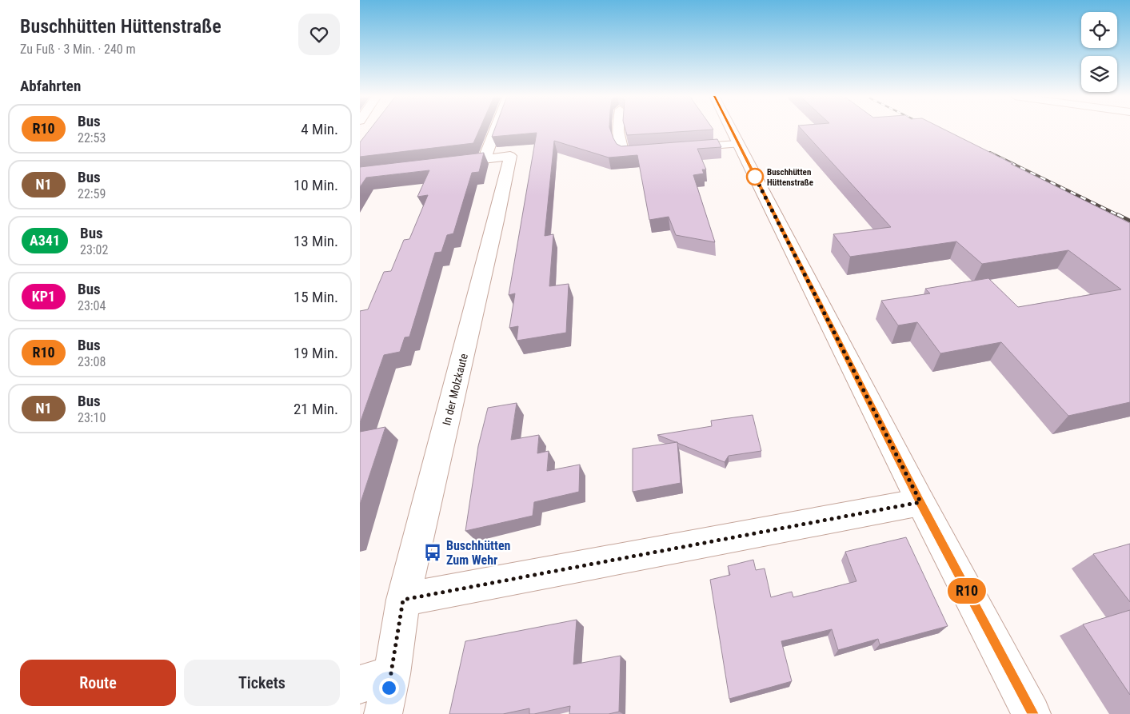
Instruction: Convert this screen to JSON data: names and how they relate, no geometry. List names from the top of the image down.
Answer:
{
  "streets": {
    "main road": ["In der Molzkaute"]
  },
  "places": {
    "other": ["Buschhütten Hüttenstraße"],
    "bus stop": ["Buschhütten Zum Wehr"]
  },
  "lines": ["bus line R10"],
  "page": {
    "heading": [
      ["Buschhütten Hüttenstraße", "Zu Fuß · 3 Min. · 240 m"],
      "Abfahrten"
    ],
    "on_map": "R10",
    "list": [
      {
        "mark": "R10",
        "name": "Bus",
        "note": "22:53",
        "value": "4 Min."
      },
      {
        "mark": "N1",
        "name": "Bus",
        "note": "22:59",
        "value": "10 Min."
      },
      {
        "mark": "A341",
        "name": "Bus",
        "note": "23:02",
        "value": "13 Min."
      },
      {
        "mark": "KP1",
        "name": "Bus",
        "note": "23:04",
        "value": "15 Min."
      },
      {
        "mark": "R10",
        "name": "Bus",
        "note": "23:08",
        "value": "19 Min."
      },
      {
        "mark": "N1",
        "name": "Bus",
        "note": "23:10",
        "value": "21 Min."
      }
    ],
    "buttons": ["Route", "Tickets"]
  }
}
